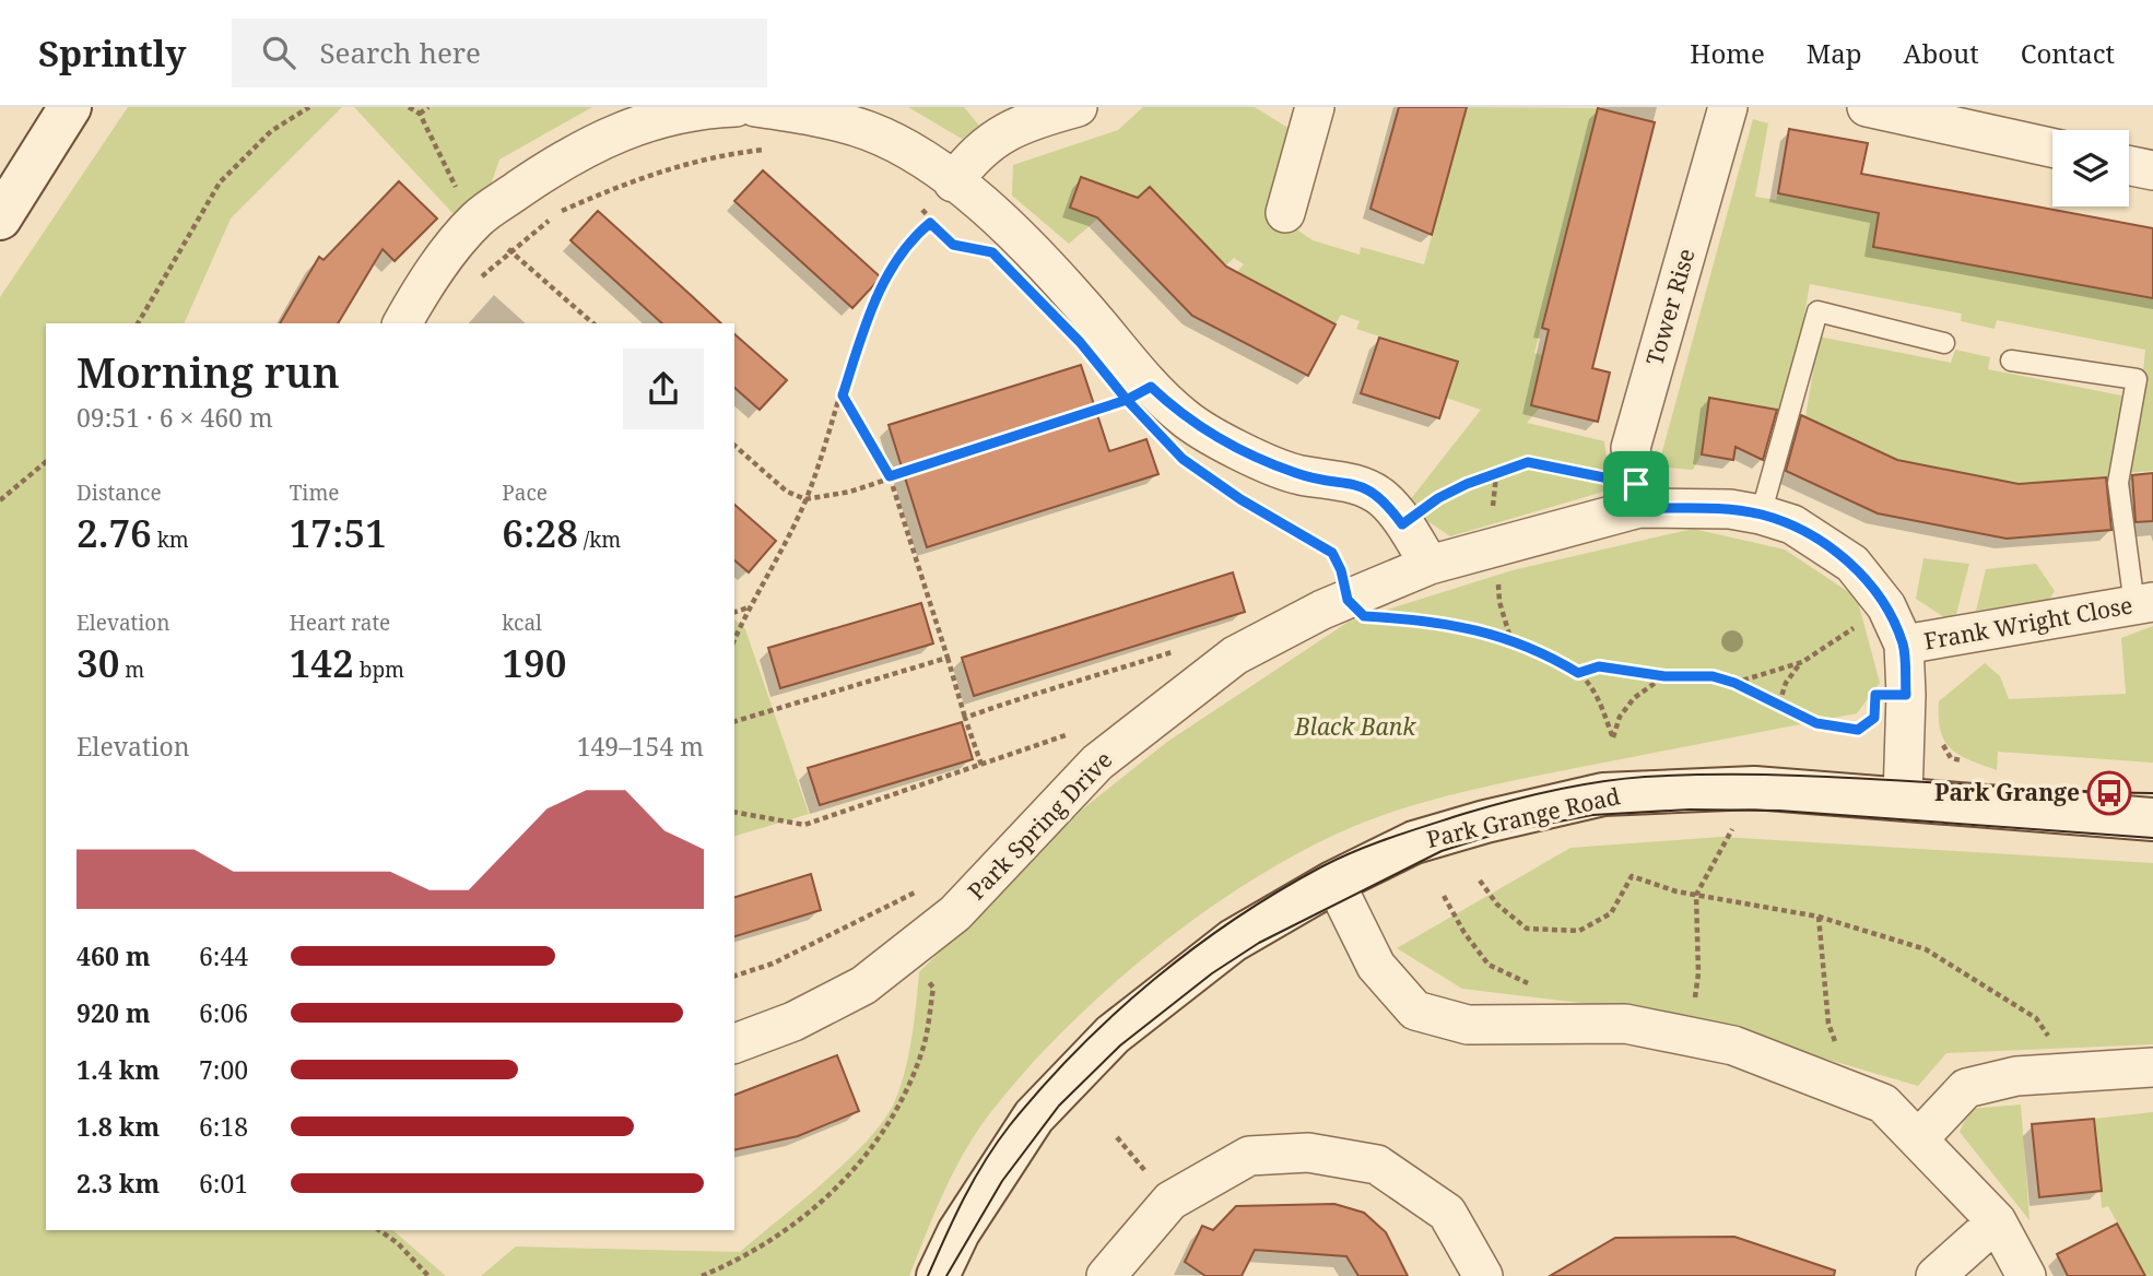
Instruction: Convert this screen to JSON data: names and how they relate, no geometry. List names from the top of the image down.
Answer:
{
  "streets": {
    "street": [
      "Tower Rise",
      "Frank Wright Close",
      "Park Grange Road",
      "Park Spring Drive"
    ]
  },
  "crossings": [
    ["Tower Rise", "Park Spring Drive"],
    ["Frank Wright Close", "Park Spring Drive"],
    ["Park Grange Road", "Park Spring Drive"]
  ],
  "parks": ["Black Bank"],
  "places": {
    "bus stop": ["Park Grange"]
  },
  "page": {
    "header": "Sprintly",
    "search": "Search here",
    "nav": [
      "Home",
      "Map",
      "About",
      "Contact"
    ],
    "heading": ["Morning run", "09:51 · 6 × 460 m"],
    "stats": [
      ["Distance", "2.76 km"],
      ["Time", "17:51"],
      ["Pace", "6:28 /km"],
      ["Elevation", "30 m"],
      ["Heart rate", "142 bpm"],
      ["kcal", "190"]
    ],
    "chart": ["Elevation", "149–154 m"],
    "list": [
      {
        "name": "460 m",
        "note": "6:44"
      },
      {
        "name": "920 m",
        "note": "6:06"
      },
      {
        "name": "1.4 km",
        "note": "7:00"
      },
      {
        "name": "1.8 km",
        "note": "6:18"
      },
      {
        "name": "2.3 km",
        "note": "6:01"
      }
    ]
  }
}
